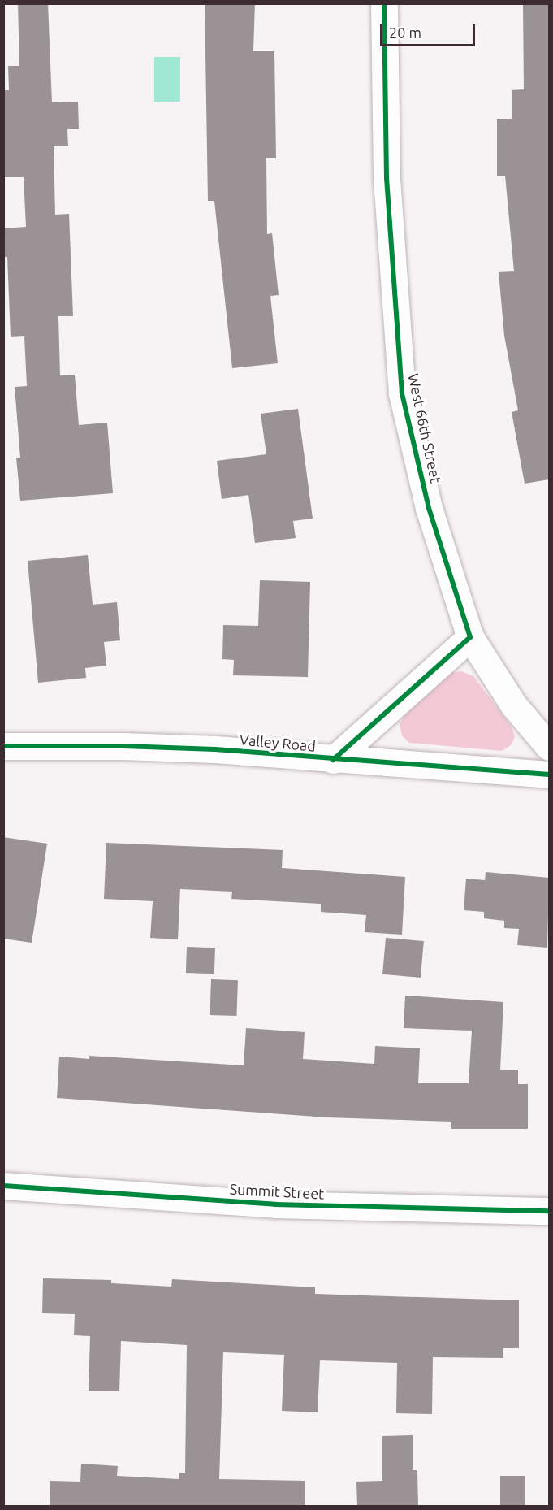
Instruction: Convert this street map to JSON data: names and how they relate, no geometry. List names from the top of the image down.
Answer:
{
  "streets": {
    "street": ["West 66th Street", "Valley Road", "Summit Street"]
  },
  "scale_bar": "20 m"
}
